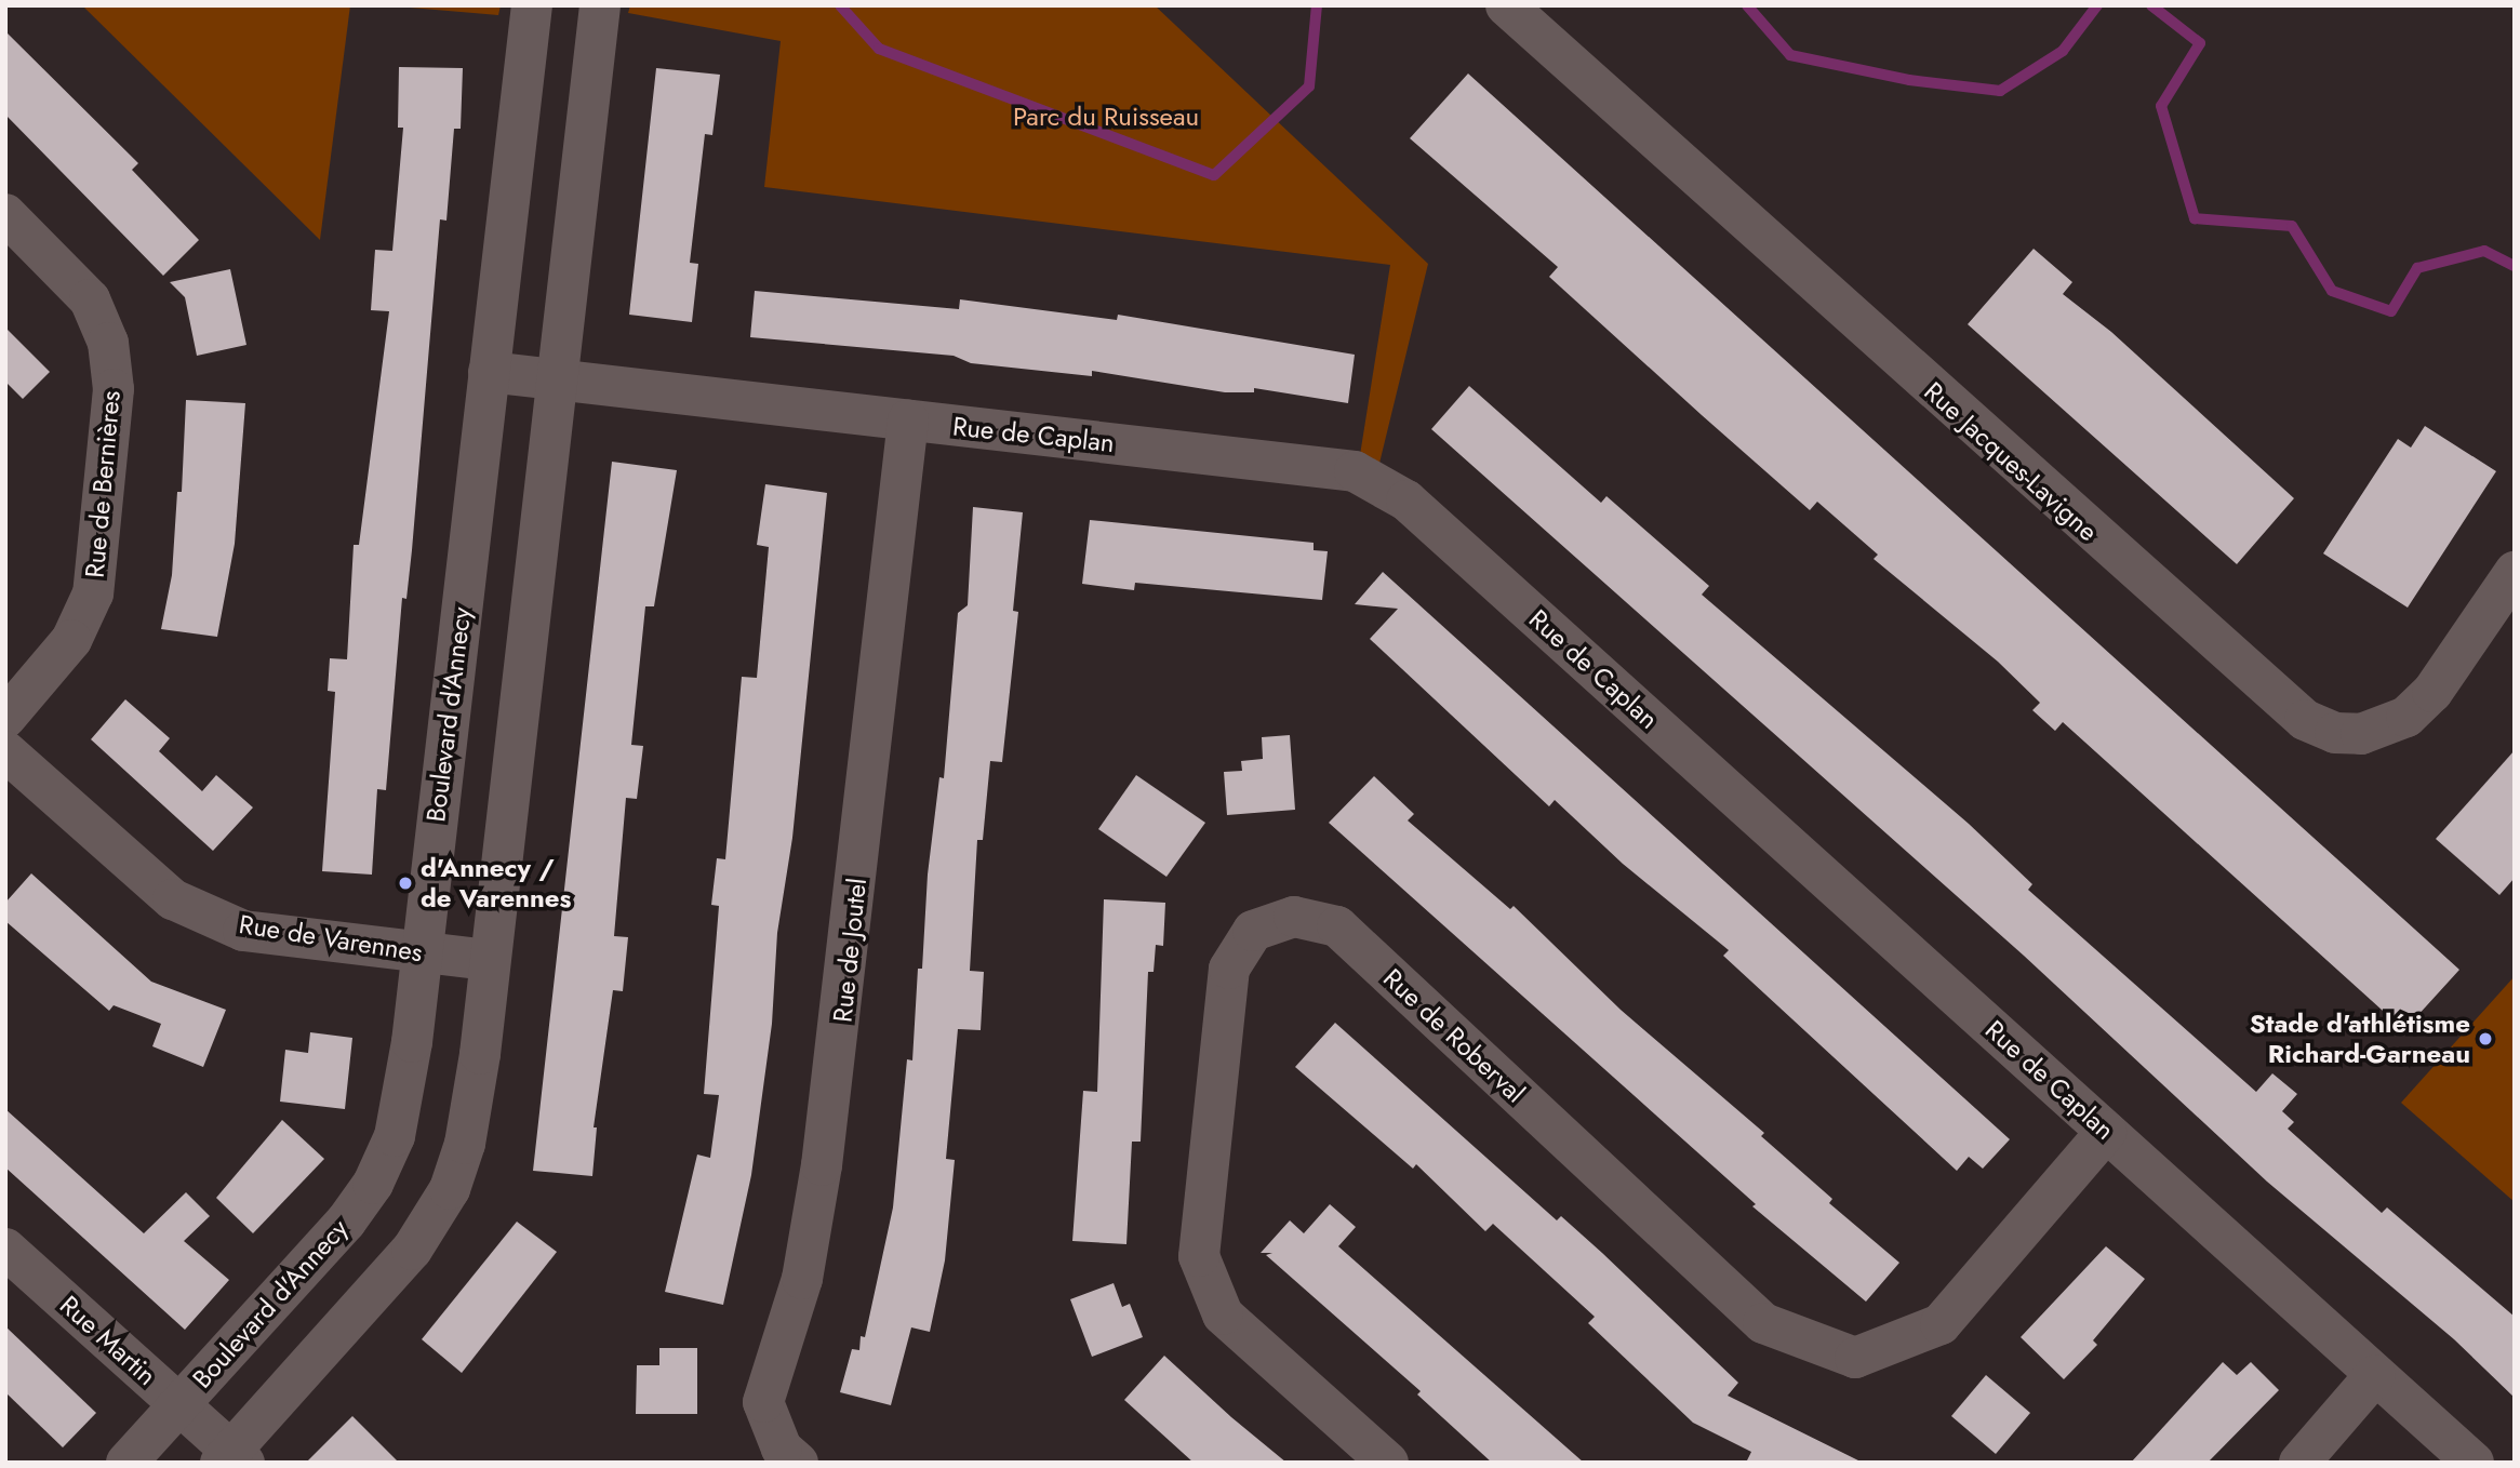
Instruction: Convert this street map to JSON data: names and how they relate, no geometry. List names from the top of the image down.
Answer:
{
  "streets": {
    "street": [
      "Rue de Caplan",
      "Rue Jacques-Lavigne",
      "Rue de Bernières",
      "Boulevard d'Annecy",
      "Rue de Varennes",
      "Rue de Joutel",
      "Rue de Roberval",
      "Rue Martin"
    ]
  },
  "crossings": [
    ["Rue de Caplan", "Boulevard d'Annecy"],
    ["Rue de Caplan", "Rue de Joutel"],
    ["Rue de Caplan", "Rue de Roberval"],
    ["Boulevard d'Annecy", "Rue de Varennes"],
    ["Boulevard d'Annecy", "Rue Martin"]
  ],
  "parks": ["Parc du Ruisseau"],
  "places": ["d'Annecy / de Varennes", "Stade d'athlétisme Richard-Garneau"]
}
